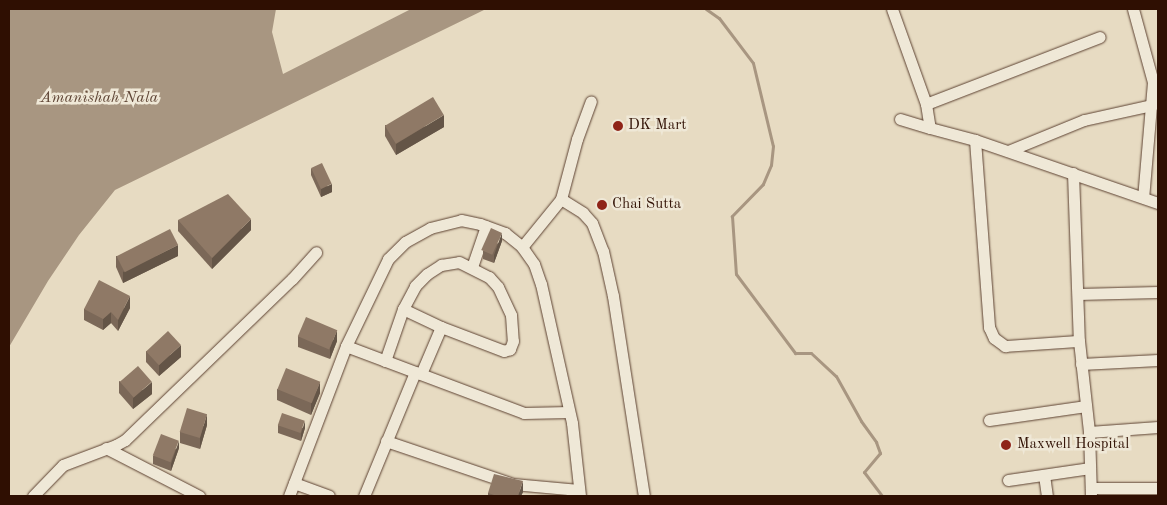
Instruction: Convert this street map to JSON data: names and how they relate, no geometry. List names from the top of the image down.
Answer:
{
  "water": ["Amanishah Nala"],
  "places": ["DK Mart", "Chai Sutta", "Maxwell Hospital"]
}
